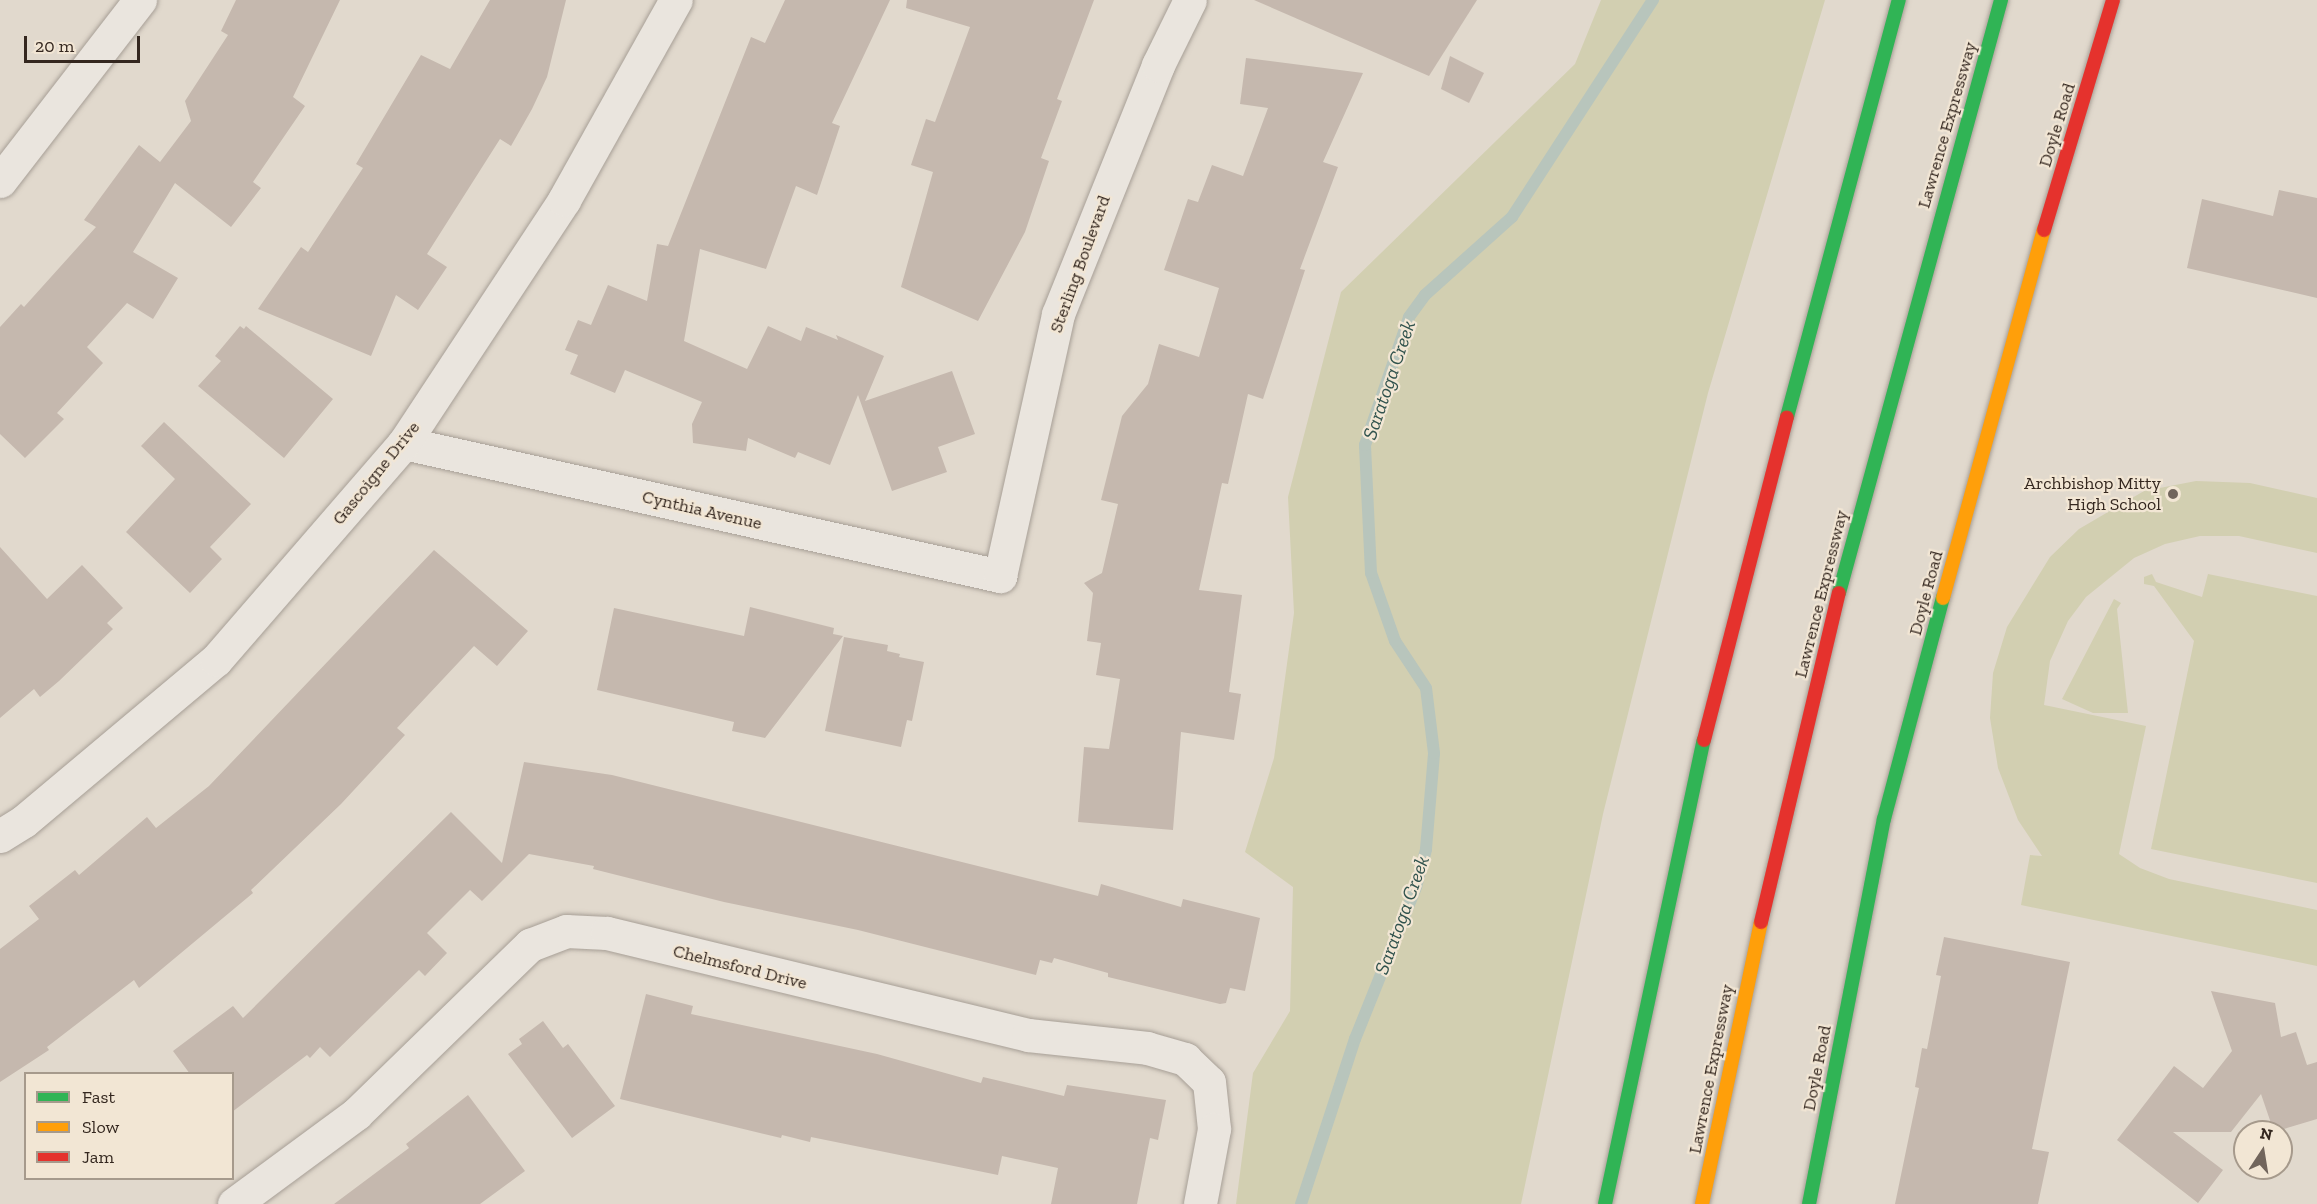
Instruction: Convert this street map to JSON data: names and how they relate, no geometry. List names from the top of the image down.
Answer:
{
  "streets": {
    "main road": ["Lawrence Expressway", "Doyle Road"],
    "street": [
      "Sterling Boulevard",
      "Gascoigne Drive",
      "Cynthia Avenue",
      "Chelmsford Drive"
    ]
  },
  "crossings": [
    ["Sterling Boulevard", "Cynthia Avenue"],
    ["Gascoigne Drive", "Cynthia Avenue"]
  ],
  "water": ["Saratoga Creek"],
  "places": ["Archbishop Mitty High School"],
  "legend": ["Fast", "Slow", "Jam"],
  "scale_bar": "20 m",
  "north": "top"
}
